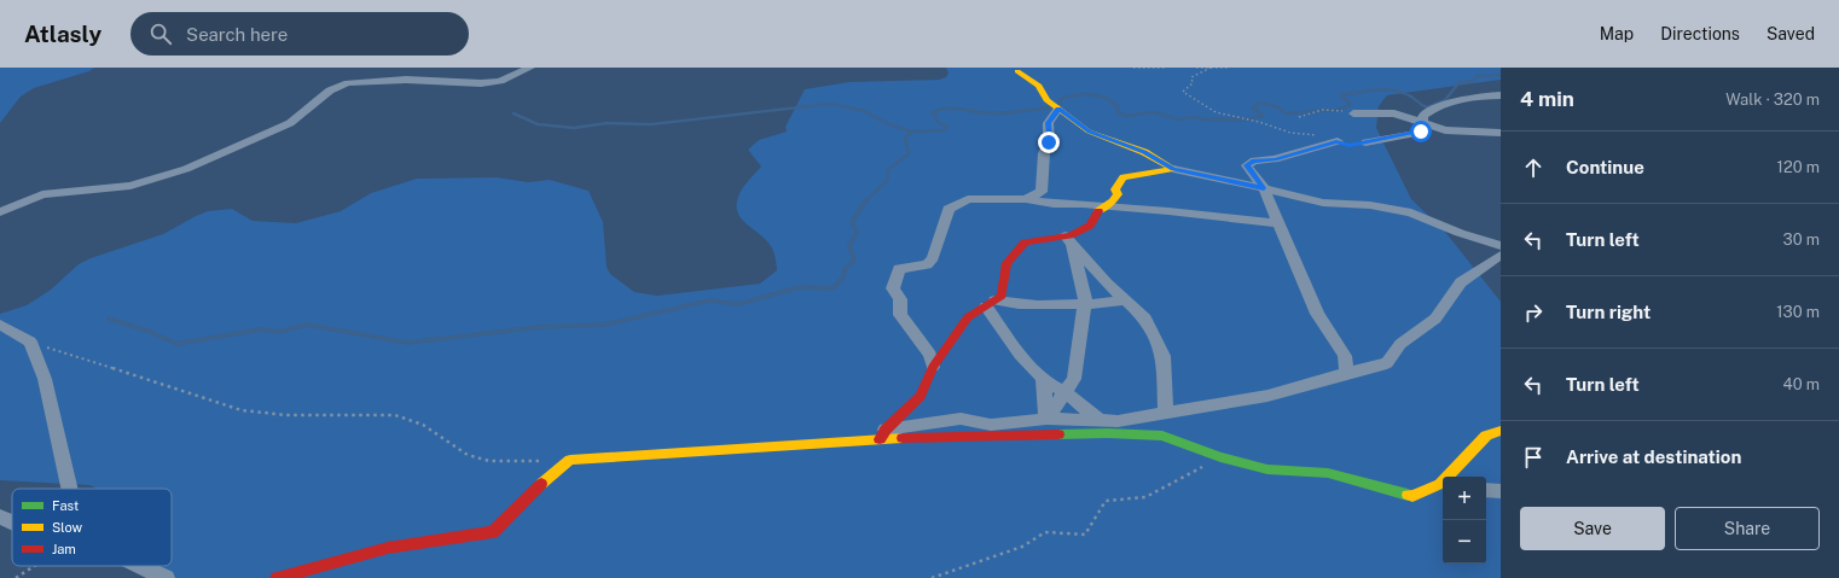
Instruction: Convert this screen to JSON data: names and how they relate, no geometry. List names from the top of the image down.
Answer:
{
  "legend": ["Fast", "Slow", "Jam"],
  "page": {
    "header": "Atlasly",
    "search": "Search here",
    "nav": ["Map", "Directions", "Saved"],
    "heading": ["4 min", "Walk · 320 m"],
    "list": [
      ["Continue", "120 m"],
      ["Turn left", "30 m"],
      ["Turn right", "130 m"],
      ["Turn left", "40 m"],
      "Arrive at destination"
    ],
    "map_buttons": ["+", "−"],
    "buttons": ["Save", "Share"]
  }
}
